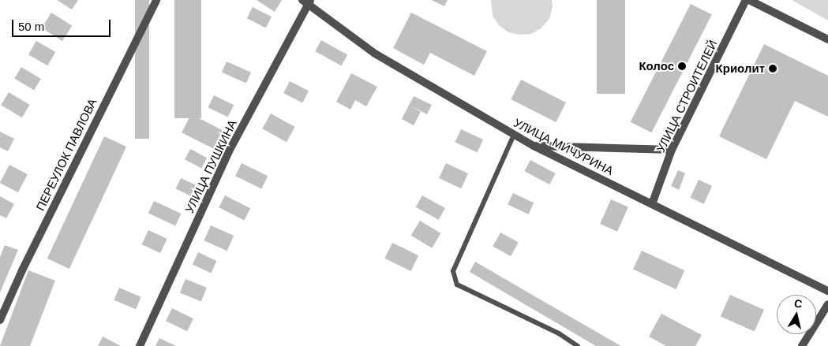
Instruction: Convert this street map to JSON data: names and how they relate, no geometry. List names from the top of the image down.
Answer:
{
  "streets": {
    "street": [
      "УЛИЦА СТРОИТЕЛЕЙ",
      "УЛИЦА МИЧУРИНА",
      "ПЕРЕУЛОК ПАВЛОВА",
      "УЛИЦА ПУШКИНА"
    ]
  },
  "crossings": [
    ["УЛИЦА СТРОИТЕЛЕЙ", "УЛИЦА МИЧУРИНА"],
    ["УЛИЦА МИЧУРИНА", "УЛИЦА ПУШКИНА"]
  ],
  "places": ["Колос", "Криолит"],
  "scale_bar": "50 m",
  "north": "top"
}
